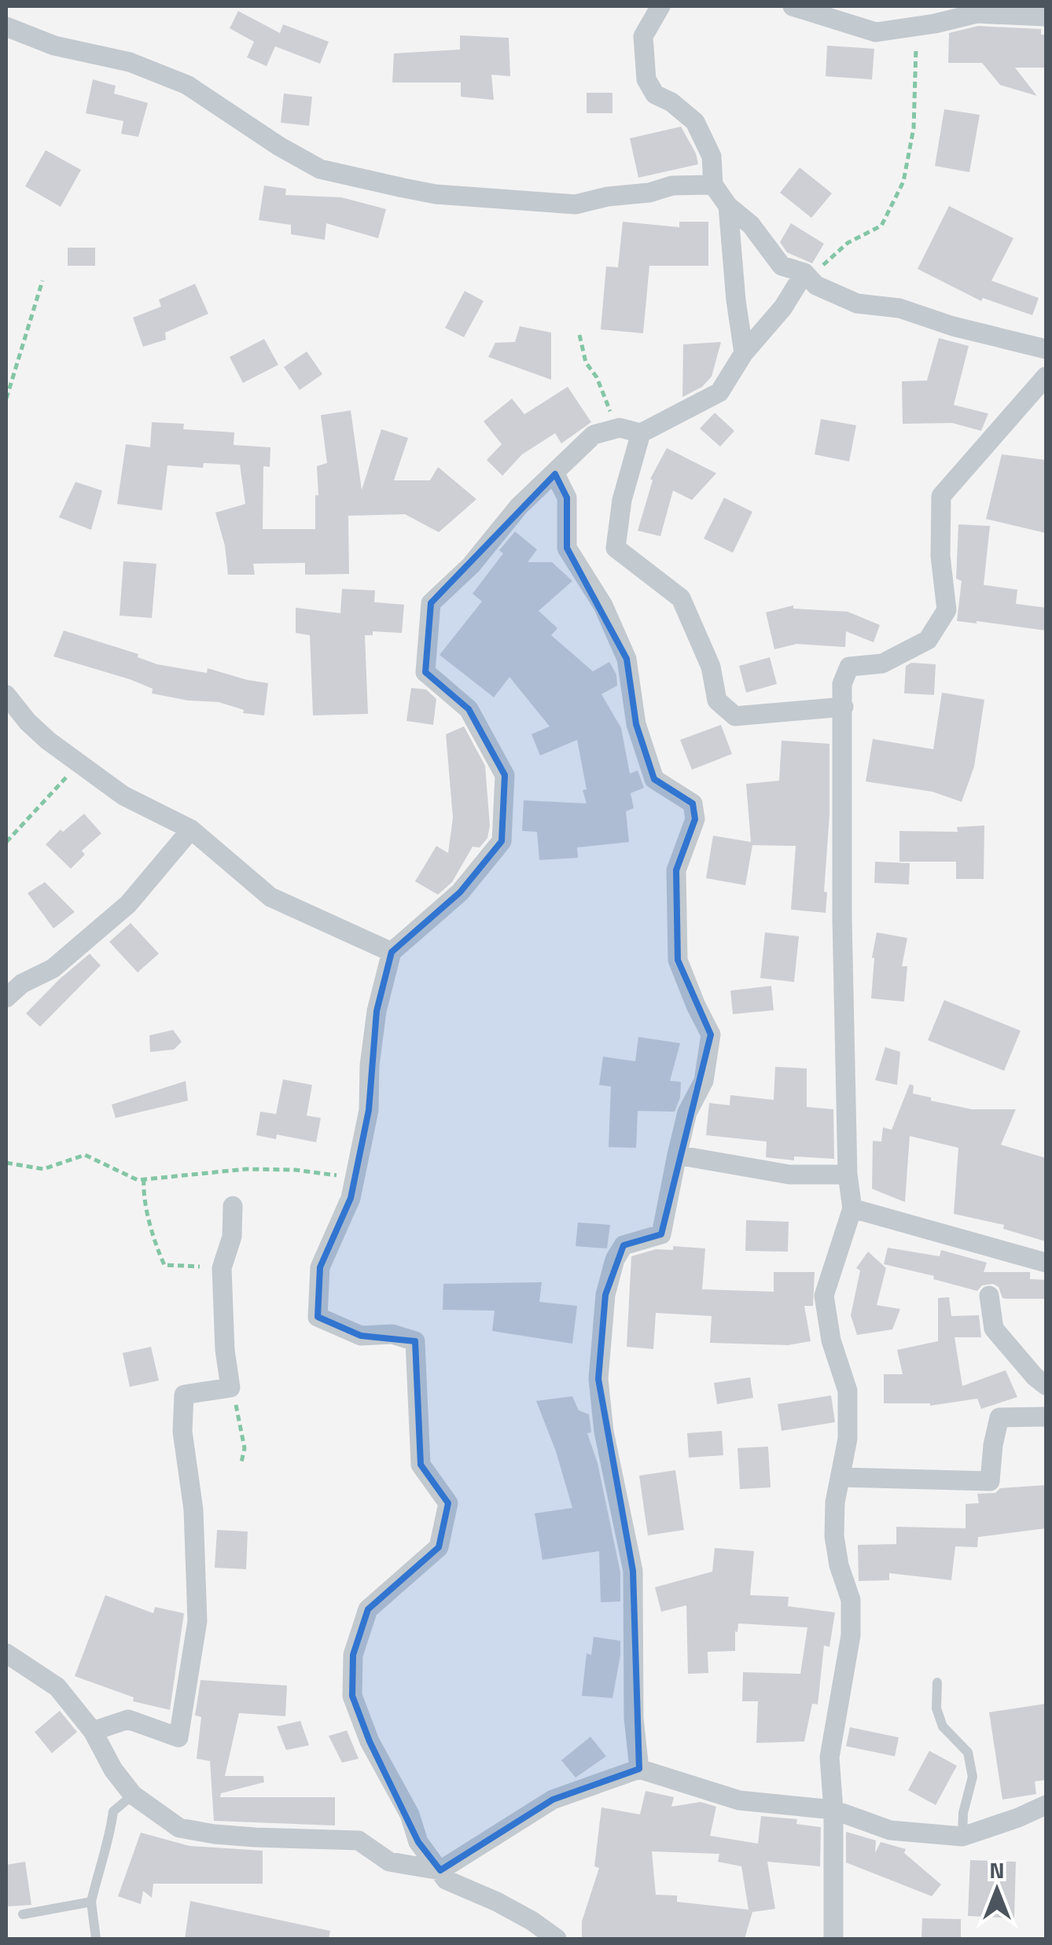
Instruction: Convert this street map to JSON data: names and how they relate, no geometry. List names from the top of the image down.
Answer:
{
  "north": "top"
}
